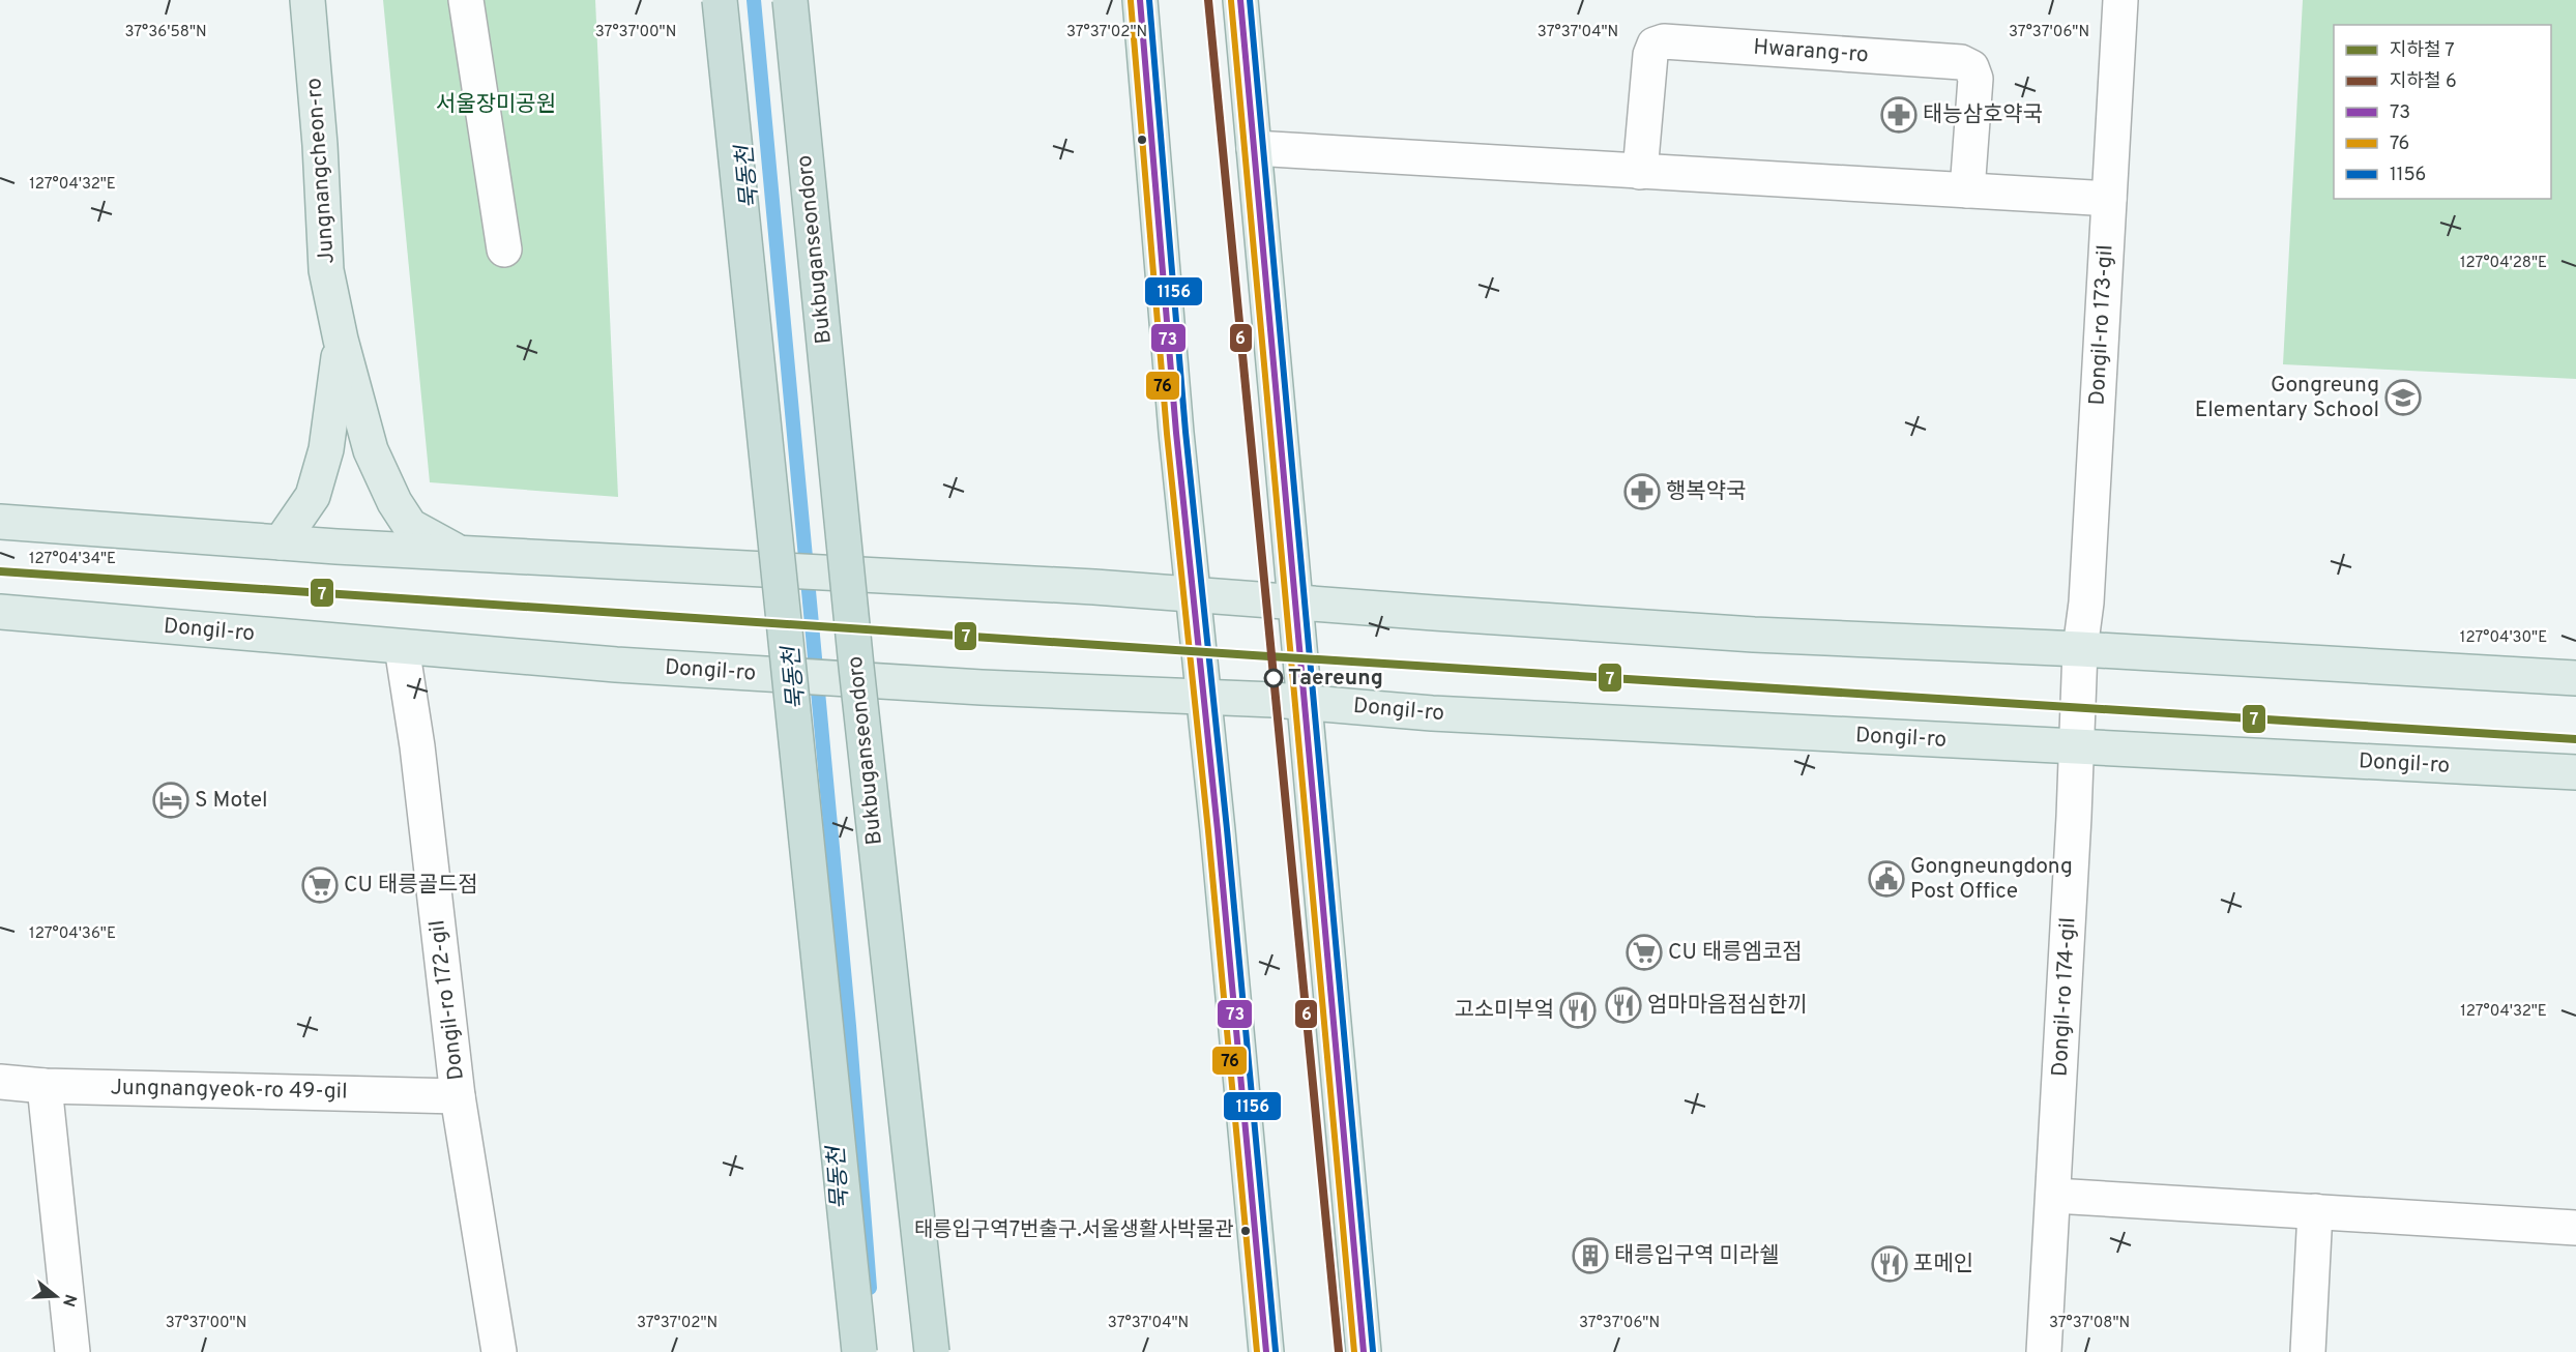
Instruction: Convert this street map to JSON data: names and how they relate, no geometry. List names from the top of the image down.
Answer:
{
  "streets": {
    "highway": ["Bukbuganseondoro"],
    "main road": ["Jungnangcheon-ro", "Dongil-ro"],
    "street": [
      "Hwarang-ro",
      "Dongil-ro 173-gil",
      "Dongil-ro 174-gil",
      "Dongil-ro 172-gil",
      "Jungnangyeok-ro 49-gil"
    ]
  },
  "crossings": [
    ["Dongil-ro 173-gil", "Dongil-ro 174-gil"],
    ["Dongil-ro", "Dongil-ro 174-gil"],
    ["Dongil-ro", "Dongil-ro 172-gil"],
    ["Dongil-ro 172-gil", "Jungnangyeok-ro 49-gil"]
  ],
  "water": ["묵동천"],
  "parks": ["서울장미공원"],
  "places": {
    "pharmacy": ["태능삼호약국", "행복약국"],
    "school or university": ["Gongreung Elementary School"],
    "other": ["Taereung", "태릉입구역7번출구.서울생활사박물관"],
    "hotel": ["S Motel"],
    "public building": ["Gongneungdong Post Office"],
    "supermarket": ["CU 태릉골드점", "CU 태릉엠코점"],
    "restaurant": ["엄마마음점심한끼", "고소미부엌", "포메인"],
    "building": ["태릉입구역 미라쉘"]
  },
  "lines": [
    "metro line 6",
    "transit line 73",
    "transit line 1156",
    "transit line 76",
    "metro line 7"
  ],
  "legend": [
    "지하철 7",
    "지하철 6",
    "73",
    "76",
    "1156"
  ],
  "north": "right",
  "coordinates": [
    "37°36'58\"N",
    "37°37'00\"N",
    "37°37'02\"N",
    "37°37'04\"N",
    "37°37'06\"N",
    "127°04'32\"E",
    "127°04'28\"E",
    "127°04'34\"E",
    "127°04'30\"E",
    "127°04'36\"E",
    "37°37'08\"N"
  ]
}
